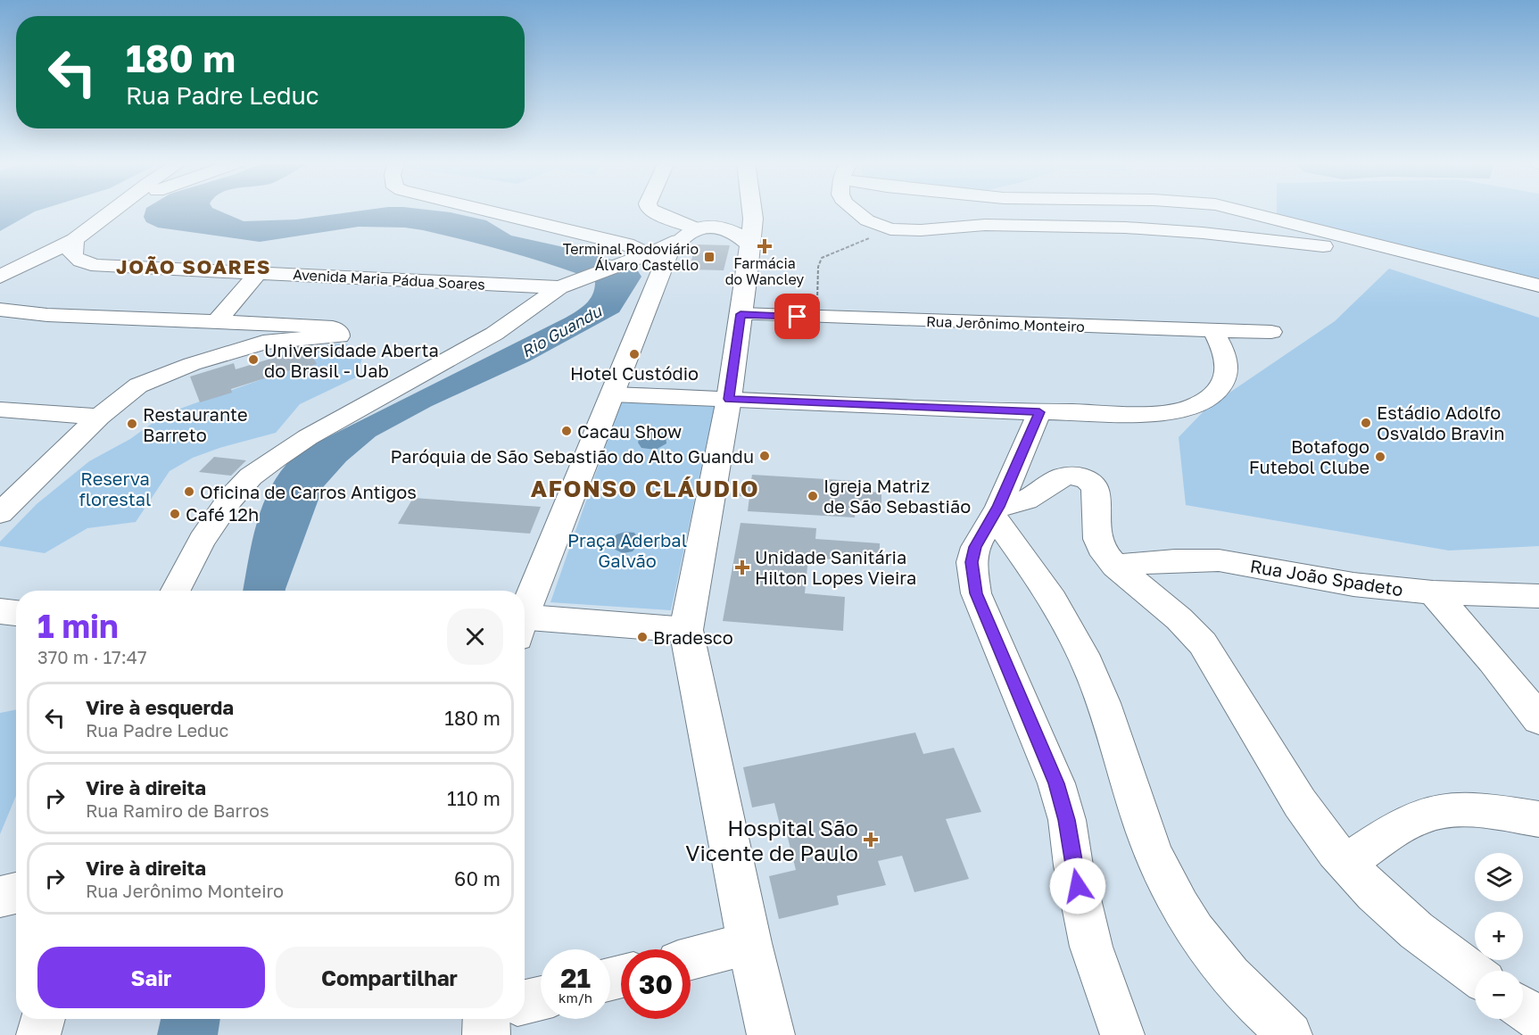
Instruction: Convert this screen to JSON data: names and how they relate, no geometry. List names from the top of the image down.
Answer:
{
  "streets": {
    "street": ["Avenida Maria Pádua Soares", "Rua Jerônimo Monteiro", "Rua João Spadeto"]
  },
  "districts": ["JOÃO SOARES", "AFONSO CLÁUDIO"],
  "water": ["Rio Guandu"],
  "parks": ["Reserva florestal", "Praça Aderbal Galvão"],
  "places": {
    "health": ["Farmácia do Wancley", "Unidade Sanitária Hilton Lopes Vieira", "Hospital São Vicente de Paulo"],
    "transit": ["Terminal Rodoviário Álvaro Castello"],
    "other": [
      "Hotel Custódio",
      "Universidade Aberta do Brasil - Uab",
      "Estádio Adolfo Osvaldo Bravin",
      "Restaurante Barreto",
      "Cacau Show",
      "Paróquia de São Sebastião do Alto Guandu",
      "Botafogo Futebol Clube",
      "Oficina de Carros Antigos",
      "Igreja Matriz de São Sebastião",
      "Café 12h",
      "Bradesco"
    ]
  },
  "page": {
    "turn": ["180 m", "Rua Padre Leduc"],
    "heading": ["1 min", "370 m · 17:47"],
    "list": [
      {
        "name": "Vire à esquerda",
        "note": "Rua Padre Leduc",
        "value": "180 m"
      },
      {
        "name": "Vire à direita",
        "note": "Rua Ramiro de Barros",
        "value": "110 m"
      },
      {
        "name": "Vire à direita",
        "note": "Rua Jerônimo Monteiro",
        "value": "60 m"
      }
    ],
    "map_buttons": ["+", "−"],
    "buttons": ["Sair", "Compartilhar"],
    "speed": "21 km/h",
    "limit": "30"
  }
}
